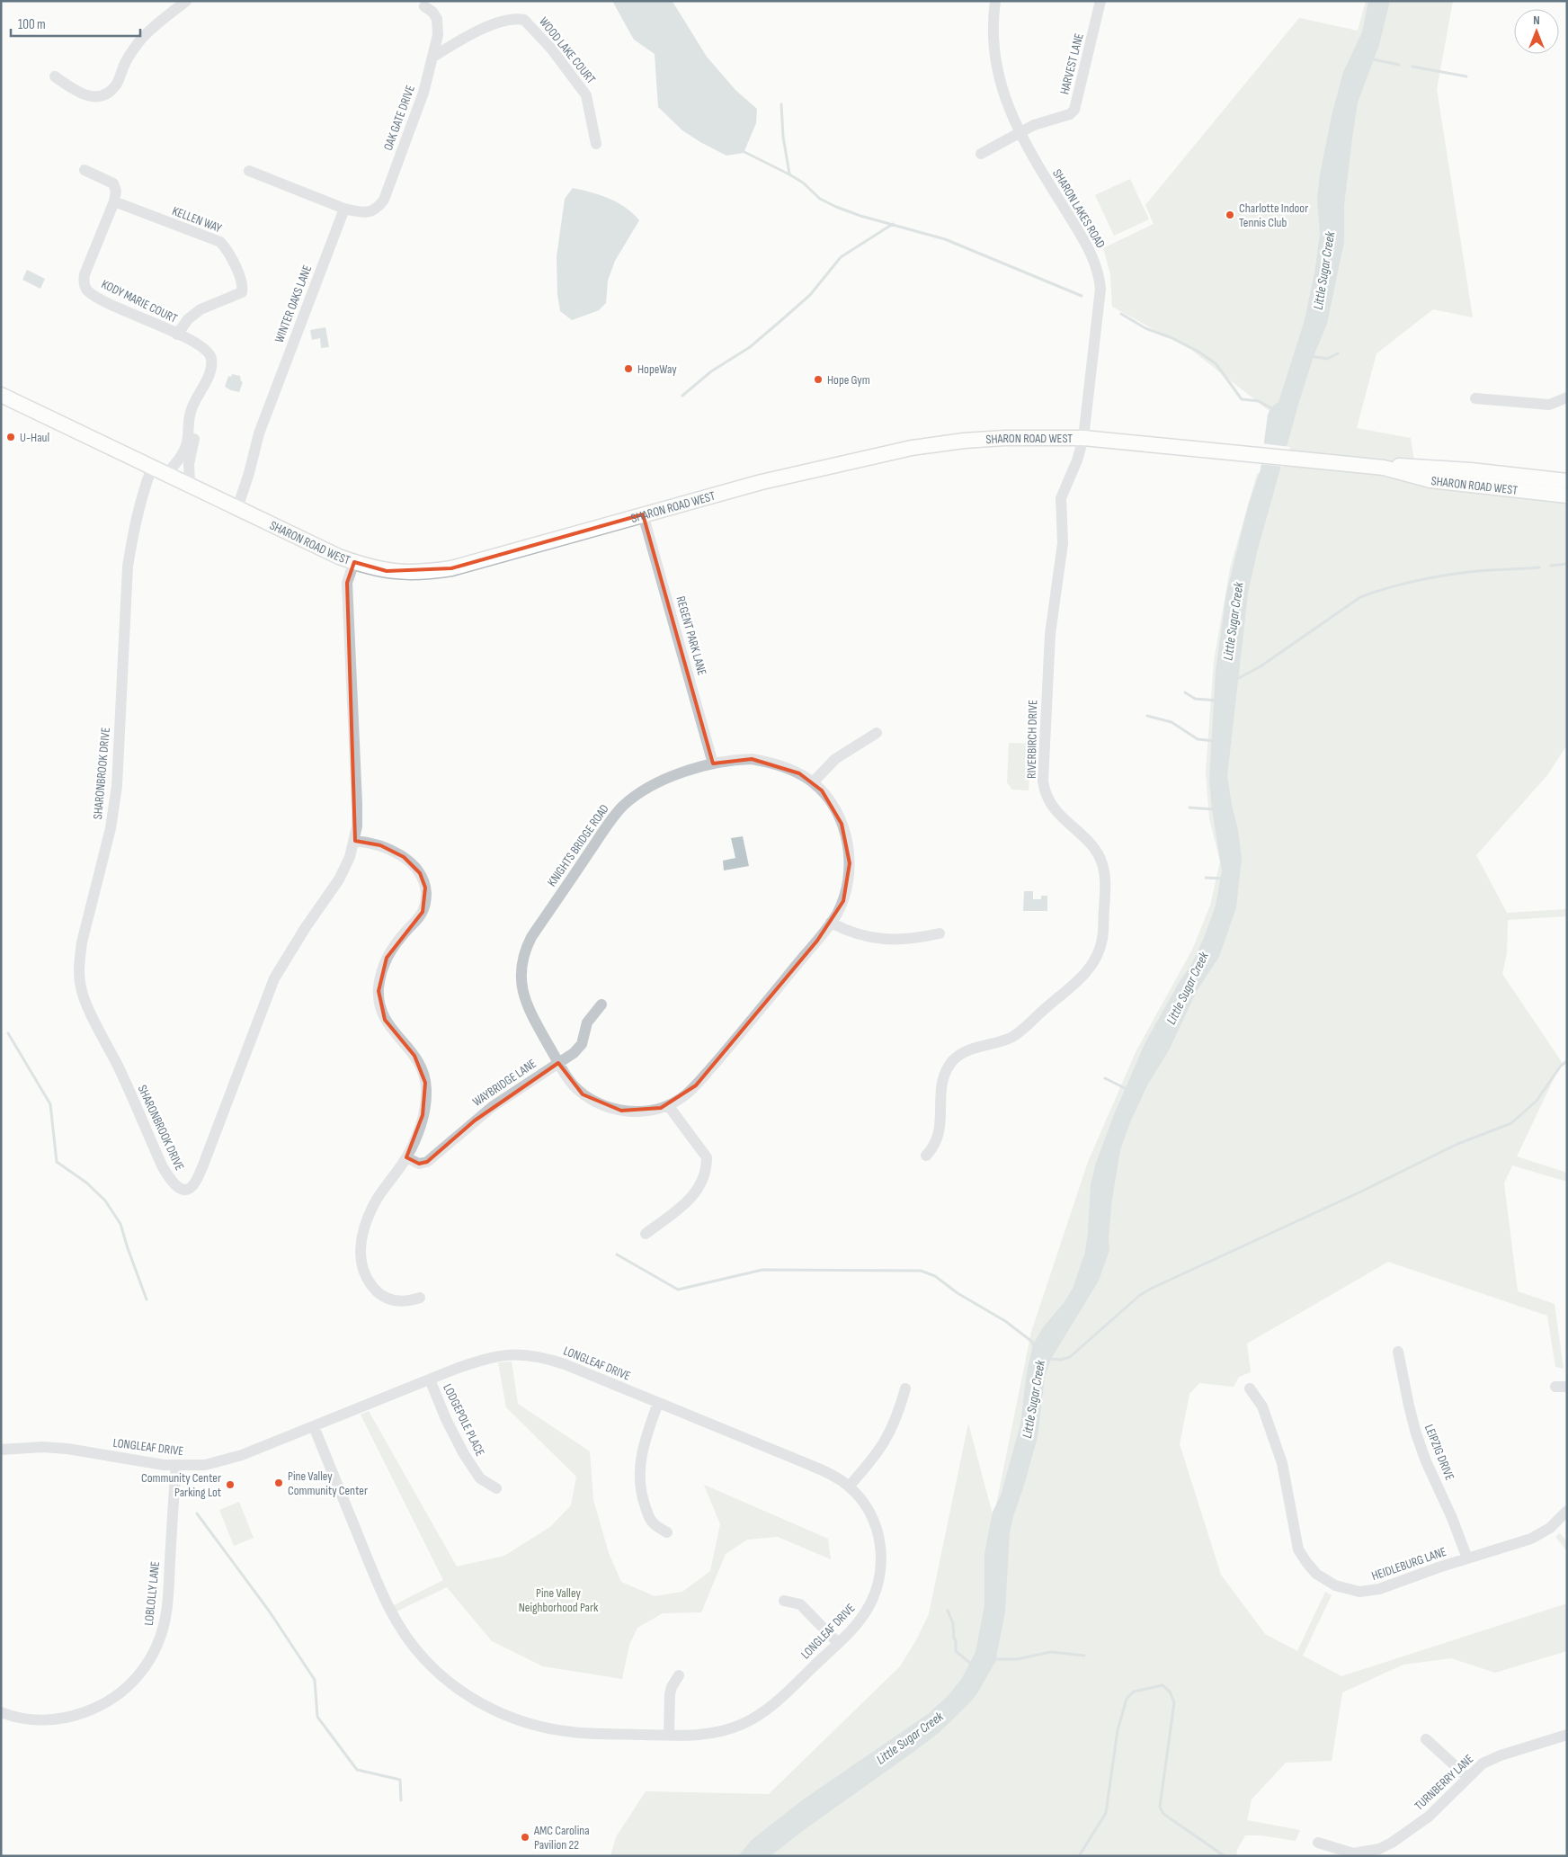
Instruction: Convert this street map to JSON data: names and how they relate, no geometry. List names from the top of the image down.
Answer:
{
  "streets": {
    "main road": ["SHARON ROAD WEST"],
    "street": [
      "WOOD LAKE COURT",
      "HARVEST LANE",
      "OAK GATE DRIVE",
      "SHARON LAKES ROAD",
      "KELLEN WAY",
      "KODY MARIE COURT",
      "WINTER OAKS LANE",
      "REGENT PARK LANE",
      "RIVERBIRCH DRIVE",
      "SHARONBROOK DRIVE",
      "KNIGHTS BRIDGE ROAD",
      "WAYBRIDGE LANE",
      "LONGLEAF DRIVE",
      "LODGEPOLE PLACE",
      "LEIPZIG DRIVE",
      "HEIDLEBURG LANE",
      "LOBLOLLY LANE",
      "TURNBERRY LANE"
    ]
  },
  "crossings": [
    ["WOOD LAKE COURT", "OAK GATE DRIVE"],
    ["HARVEST LANE", "SHARON LAKES ROAD"],
    ["OAK GATE DRIVE", "WINTER OAKS LANE"],
    ["SHARON LAKES ROAD", "SHARON ROAD WEST"],
    ["SHARON LAKES ROAD", "RIVERBIRCH DRIVE"],
    ["KELLEN WAY", "KODY MARIE COURT"],
    ["KODY MARIE COURT", "SHARON ROAD WEST"],
    ["WINTER OAKS LANE", "SHARON ROAD WEST"],
    ["SHARON ROAD WEST", "REGENT PARK LANE"],
    ["SHARON ROAD WEST", "RIVERBIRCH DRIVE"],
    ["SHARON ROAD WEST", "SHARONBROOK DRIVE"],
    ["REGENT PARK LANE", "KNIGHTS BRIDGE ROAD"],
    ["KNIGHTS BRIDGE ROAD", "WAYBRIDGE LANE"],
    ["LONGLEAF DRIVE", "LODGEPOLE PLACE"],
    ["LONGLEAF DRIVE", "LOBLOLLY LANE"],
    ["LEIPZIG DRIVE", "HEIDLEBURG LANE"]
  ],
  "water": ["Little Sugar Creek"],
  "parks": ["Pine Valley Neighborhood Park"],
  "places": [
    "Charlotte Indoor Tennis Club",
    "HopeWay",
    "Hope Gym",
    "U-Haul",
    "Pine Valley Community Center",
    "Community Center Parking Lot",
    "AMC Carolina Pavilion 22"
  ],
  "scale_bar": "100 m",
  "north": "top"
}
